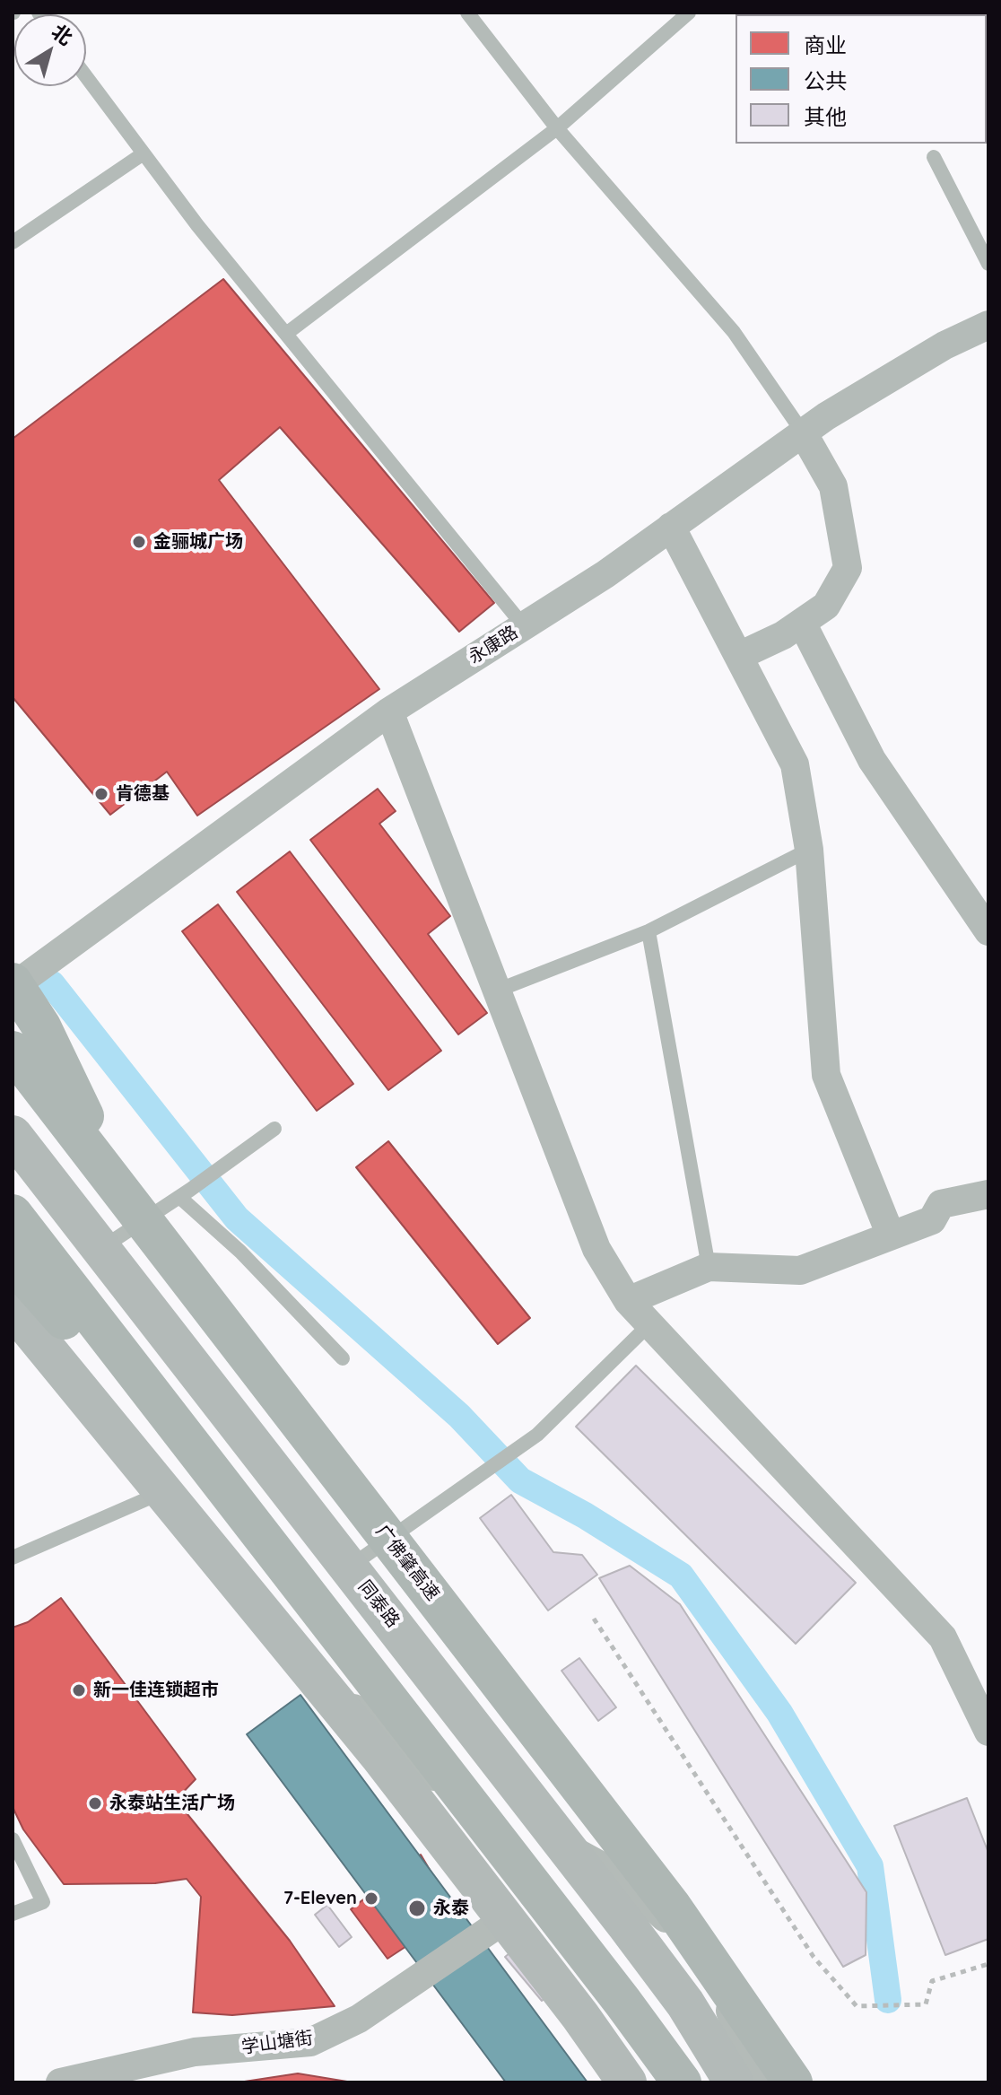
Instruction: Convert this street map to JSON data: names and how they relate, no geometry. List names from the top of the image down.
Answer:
{
  "streets": {
    "highway": ["广佛肇高速"],
    "main road": ["同泰路"],
    "street": ["永康路", "学山塘街"]
  },
  "places": [
    "金骊城广场",
    "肯德基",
    "新一佳连锁超市",
    "永泰站生活广场",
    "7-Eleven",
    "永泰"
  ],
  "legend": ["商业", "公共", "其他"],
  "north": "top right"
}
